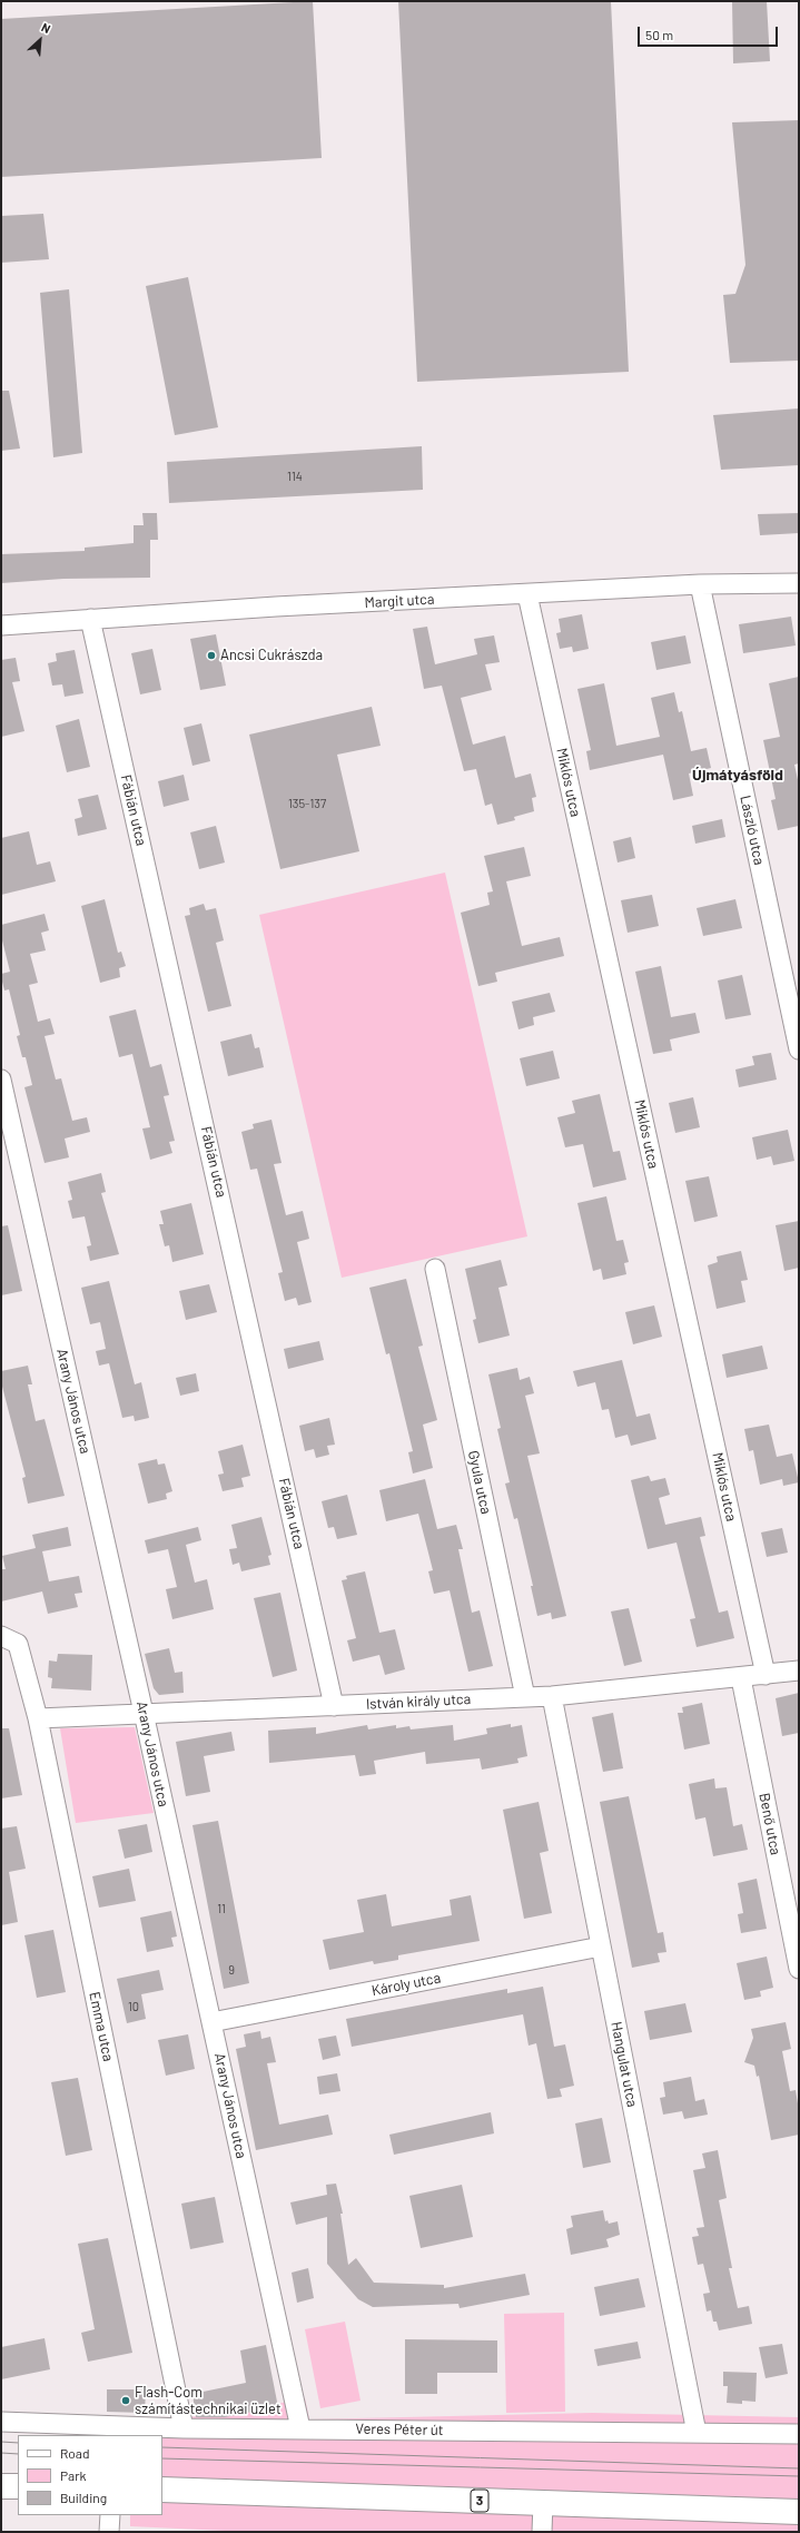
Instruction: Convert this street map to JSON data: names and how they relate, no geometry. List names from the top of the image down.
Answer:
{
  "streets": {
    "main road": ["3"],
    "street": [
      "Margit utca",
      "Miklós utca",
      "Fábián utca",
      "László utca",
      "Arany János utca",
      "Gyula utca",
      "István király utca",
      "Benő utca",
      "Károly utca",
      "Emma utca",
      "Hangulat utca",
      "Veres Péter út"
    ]
  },
  "crossings": [
    ["Margit utca", "Miklós utca"],
    ["Margit utca", "Fábián utca"],
    ["Margit utca", "László utca"],
    ["Miklós utca", "István király utca"],
    ["Fábián utca", "István király utca"],
    ["Arany János utca", "István király utca"],
    ["Arany János utca", "Károly utca"],
    ["Arany János utca", "Veres Péter út"],
    ["Gyula utca", "István király utca"],
    ["István király utca", "Benő utca"],
    ["István király utca", "Emma utca"],
    ["István király utca", "Hangulat utca"],
    ["Károly utca", "Hangulat utca"],
    ["Emma utca", "Veres Péter út"],
    ["Hangulat utca", "Veres Péter út"]
  ],
  "districts": ["Újmátyásföld"],
  "places": ["Ancsi Cukrászda", "Flash-Com számítástechnikai üzlet"],
  "house_numbers": [
    "114",
    "135-137",
    "11",
    "9",
    "10"
  ],
  "legend": ["Road", "Park", "Building"],
  "scale_bar": "50 m",
  "north": "top right"
}
